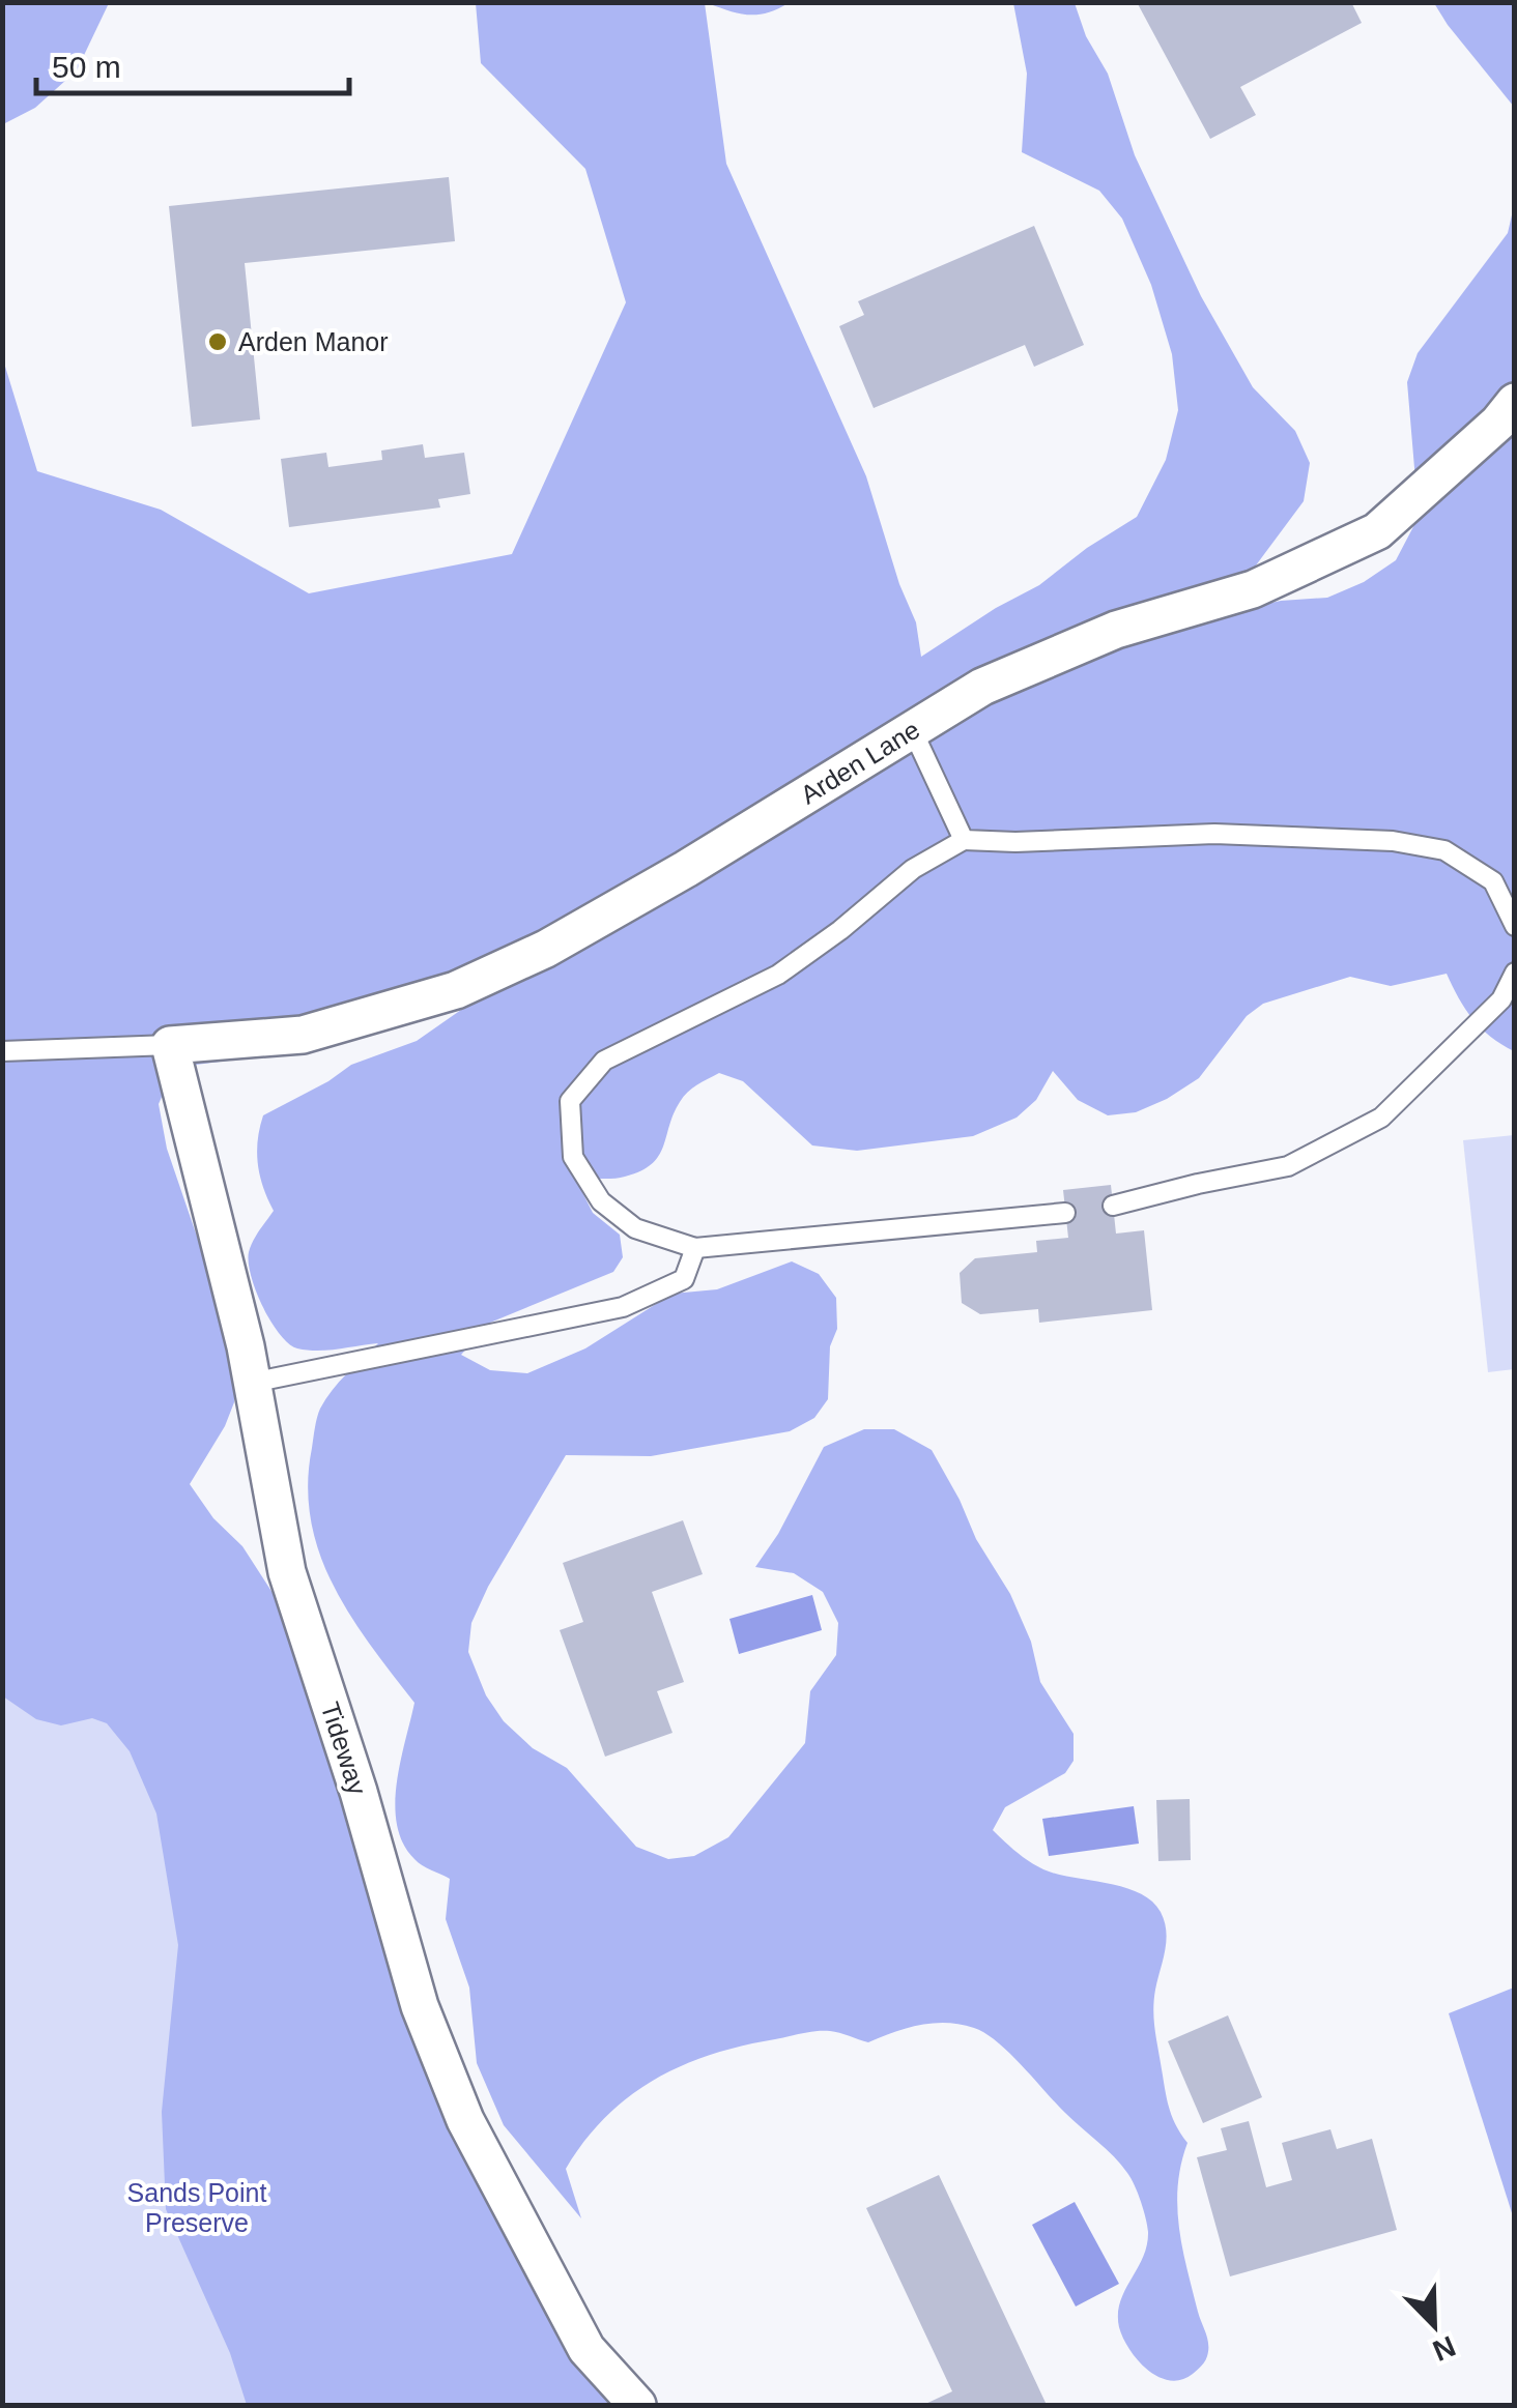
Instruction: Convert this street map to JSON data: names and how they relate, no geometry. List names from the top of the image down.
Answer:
{
  "streets": {
    "street": ["Arden Lane", "Tideway"]
  },
  "crossings": [
    ["Arden Lane", "Tideway"]
  ],
  "parks": ["Sands Point Preserve"],
  "places": ["Arden Manor"],
  "scale_bar": "50 m",
  "north": "bottom right"
}
